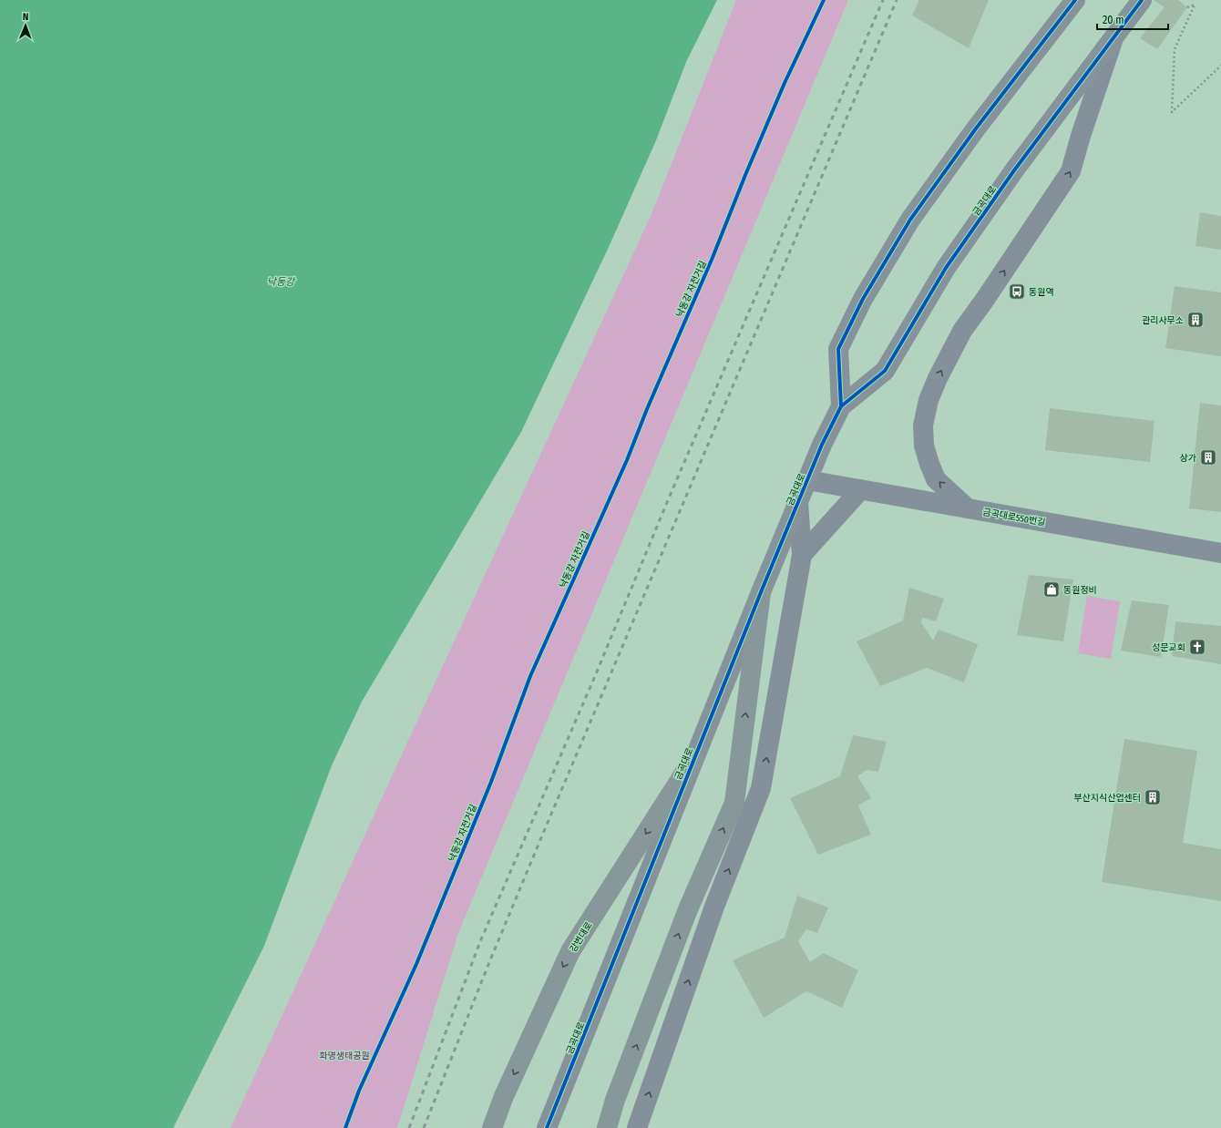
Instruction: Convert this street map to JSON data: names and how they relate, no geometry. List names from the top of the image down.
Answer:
{
  "streets": {
    "highway": ["강변대로"],
    "main road": ["금곡대로"],
    "street": ["금곡대로550번길"],
    "cycle path": ["낙동강 자전거길"]
  },
  "crossings": [
    ["금곡대로", "금곡대로550번길"],
    ["금곡대로", "강변대로"]
  ],
  "water": ["낙동강"],
  "parks": ["화명생태공원"],
  "places": {
    "bus stop": ["동원역"],
    "building": ["관리사무소", "상가", "부산지식산업센터"],
    "shop": ["동원정비"],
    "church": ["성문교회"]
  },
  "scale_bar": "20 m",
  "north": "top"
}
